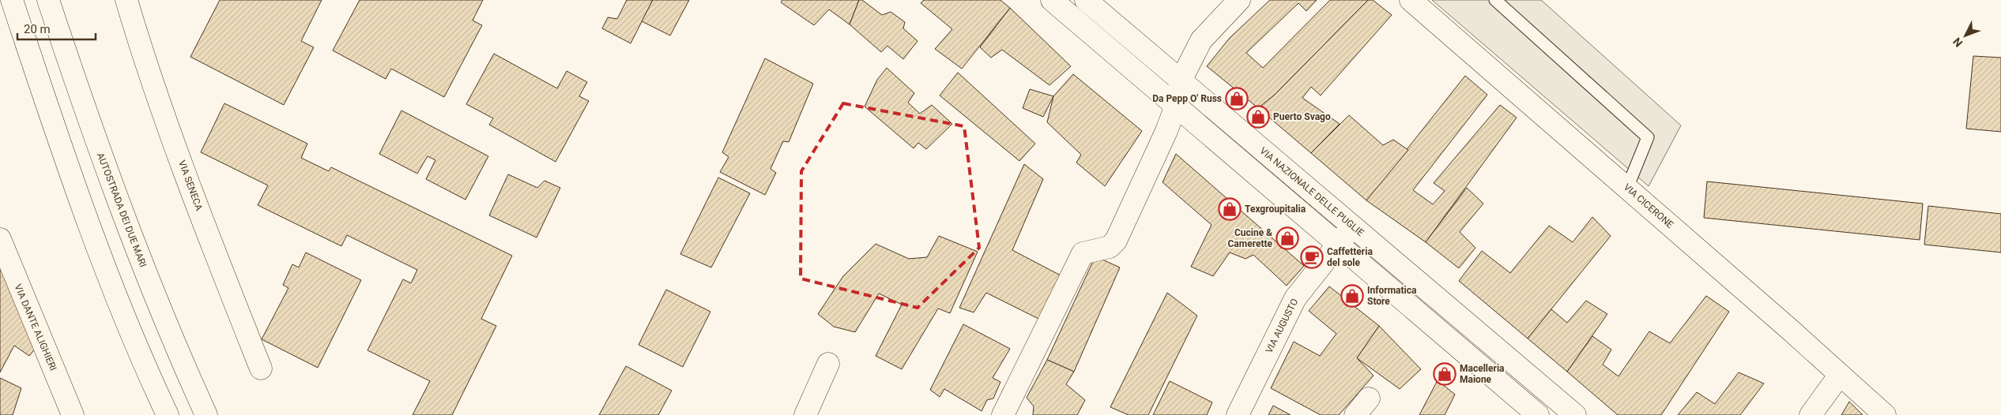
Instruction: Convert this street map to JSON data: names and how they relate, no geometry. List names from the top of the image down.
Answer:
{
  "streets": {
    "main road": [
      "VIA SENECA",
      "VIA NAZIONALE DELLE PUGLIE",
      "VIA CICERONE",
      "AUTOSTRADA DEI DUE MARI",
      "VIA AUGUSTO",
      "VIA DANTE ALIGHIERI"
    ]
  },
  "crossings": [
    ["VIA NAZIONALE DELLE PUGLIE", "VIA AUGUSTO"]
  ],
  "places": {
    "shop": [
      "Da Pepp O' Russ",
      "Puerto Svago",
      "Texgroupitalia",
      "Cucine & Camerette",
      "Informatica Store",
      "Macelleria Maione"
    ],
    "cafe": ["Caffetteria del sole"]
  },
  "scale_bar": "20 m",
  "north": "bottom left"
}
